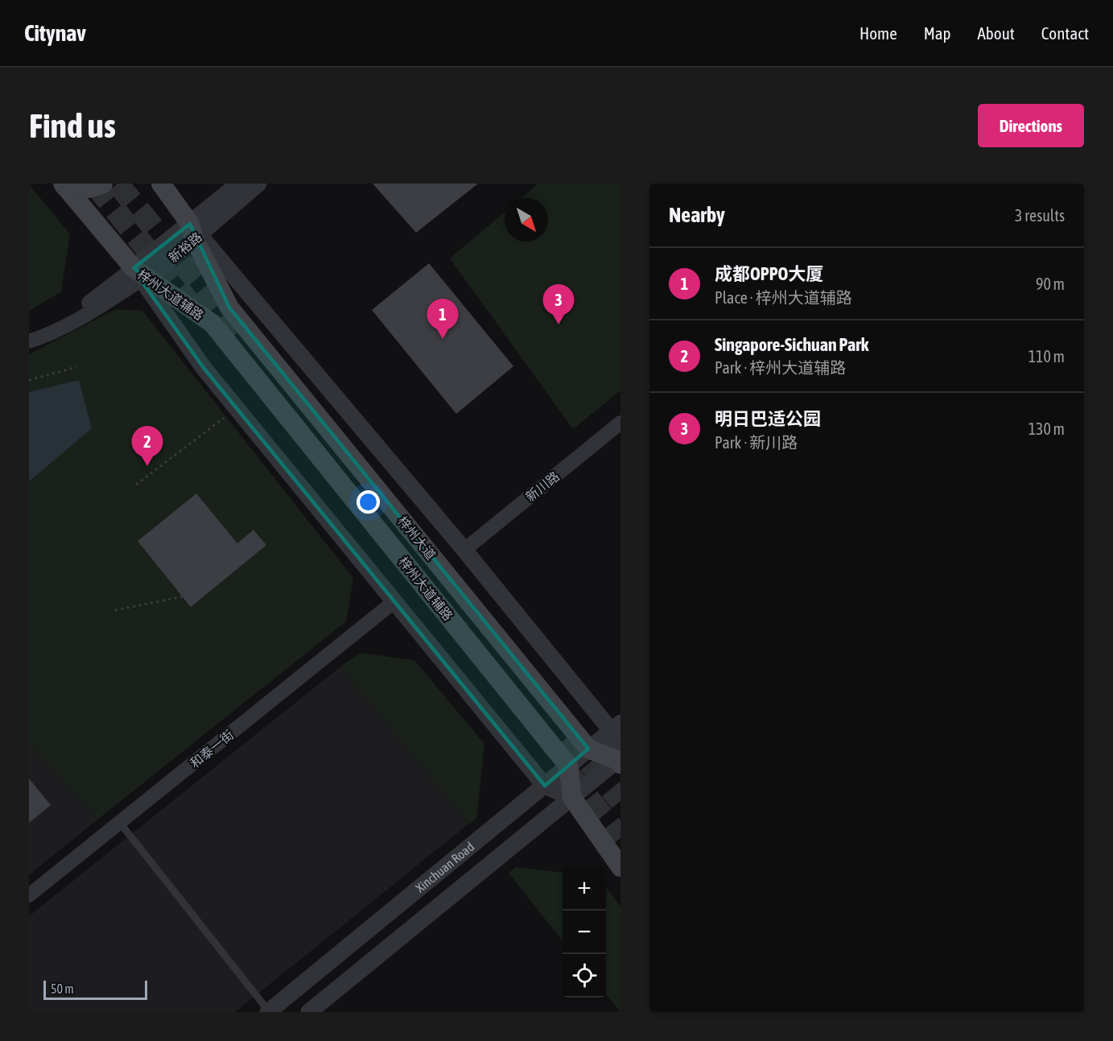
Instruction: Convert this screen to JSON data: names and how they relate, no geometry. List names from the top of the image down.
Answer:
{
  "streets": {
    "main road": ["梓州大道辅路", "梓州大道"],
    "street": [
      "新裕路",
      "新川路",
      "和泰一街",
      "Xinchuan Road"
    ]
  },
  "crossings": [
    ["新裕路", "梓州大道辅路"],
    ["新裕路", "梓州大道"],
    ["梓州大道辅路", "和泰一街"],
    ["梓州大道辅路", "Xinchuan Road"],
    ["梓州大道", "Xinchuan Road"]
  ],
  "scale_bar": "50 m",
  "north": "bottom right",
  "page": {
    "header": "Citynav",
    "nav": [
      "Home",
      "Map",
      "About",
      "Contact"
    ],
    "buttons": "Directions",
    "title": "Find us",
    "heading": ["Nearby", "3 results"],
    "list": [
      {
        "mark": "1",
        "name": "成都OPPO大厦",
        "note": "Place · 梓州大道辅路",
        "value": "90 m"
      },
      {
        "mark": "2",
        "name": "Singapore-Sichuan Park",
        "note": "Park · 梓州大道辅路",
        "value": "110 m"
      },
      {
        "mark": "3",
        "name": "明日巴适公园",
        "note": "Park · 新川路",
        "value": "130 m"
      }
    ],
    "pins": ["3", "1", "2"],
    "map_buttons": ["+", "−"],
    "scale": "50 m"
  }
}
